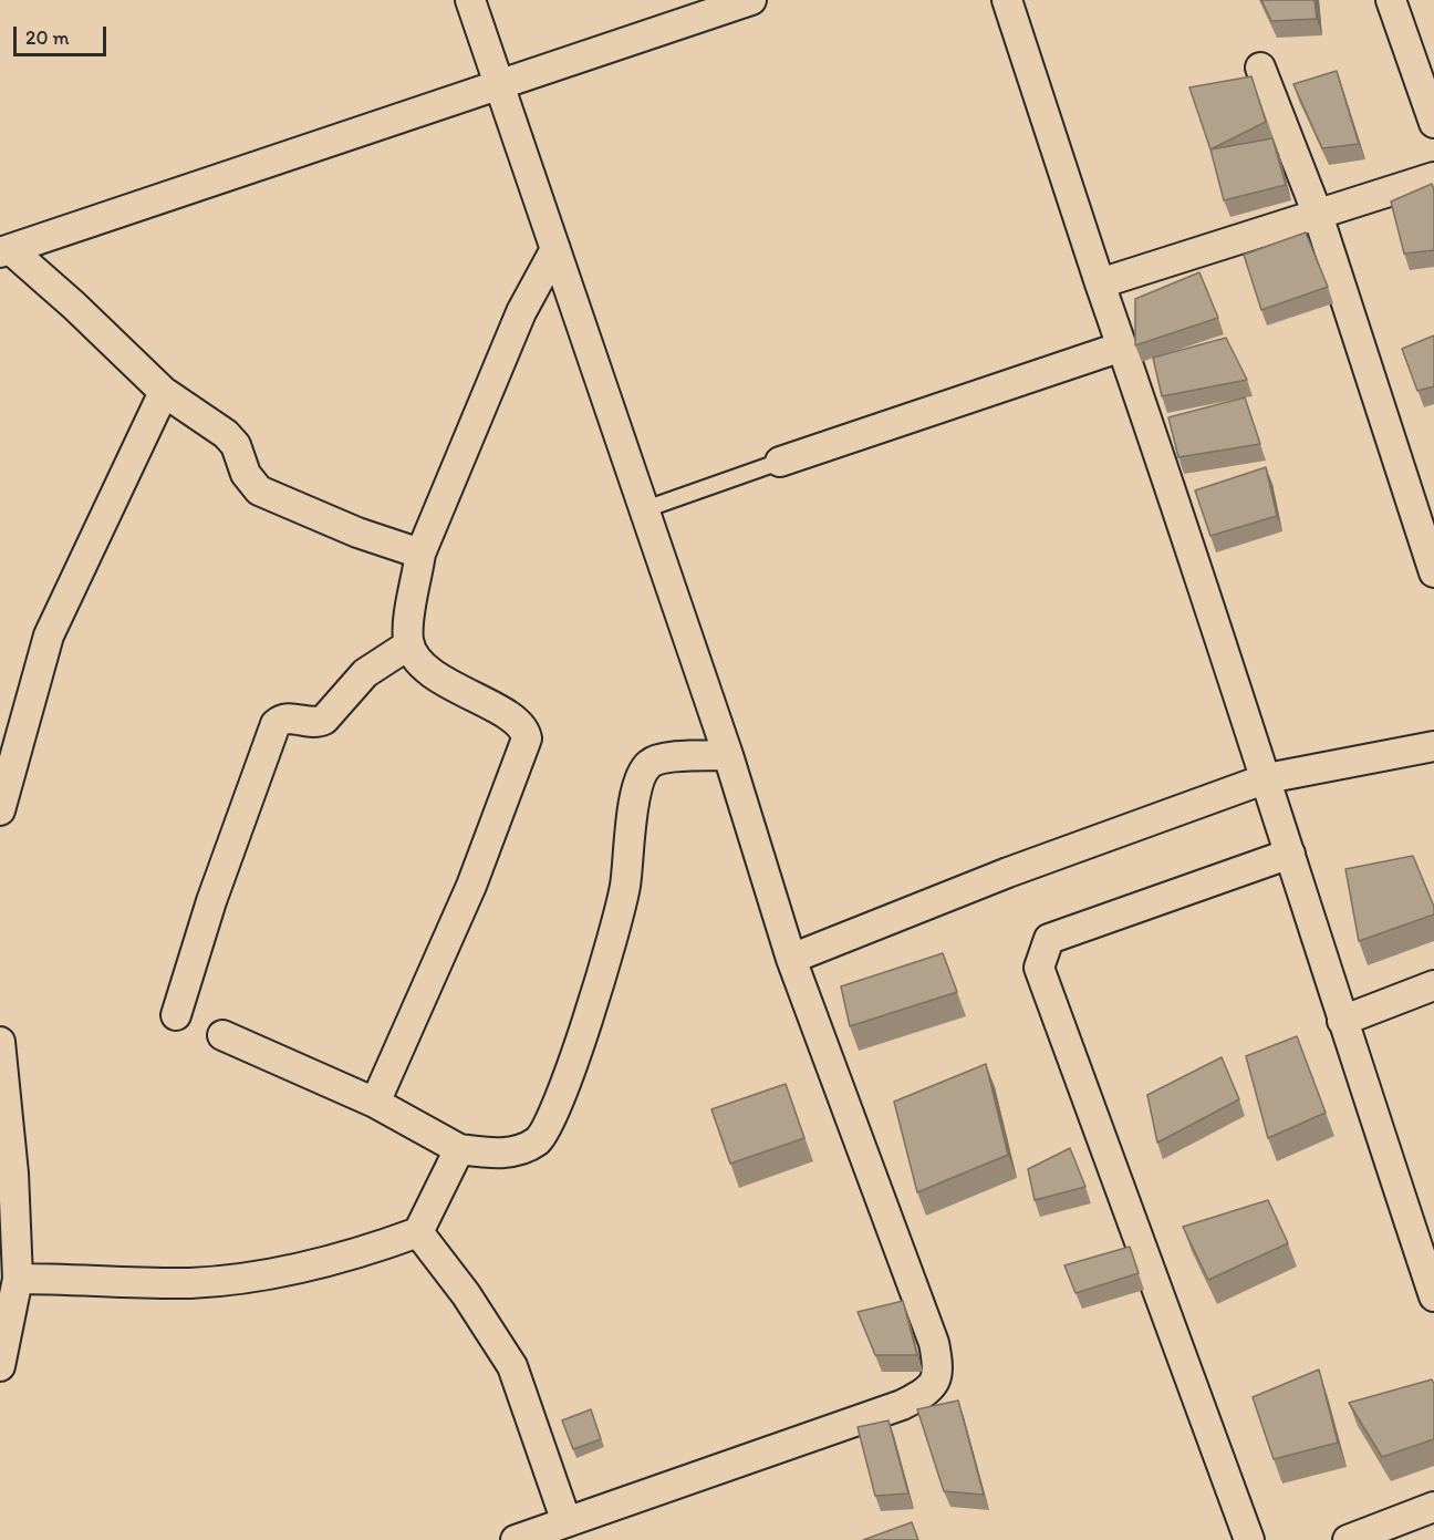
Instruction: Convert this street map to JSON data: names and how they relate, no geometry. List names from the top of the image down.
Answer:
{
  "scale_bar": "20 m"
}
